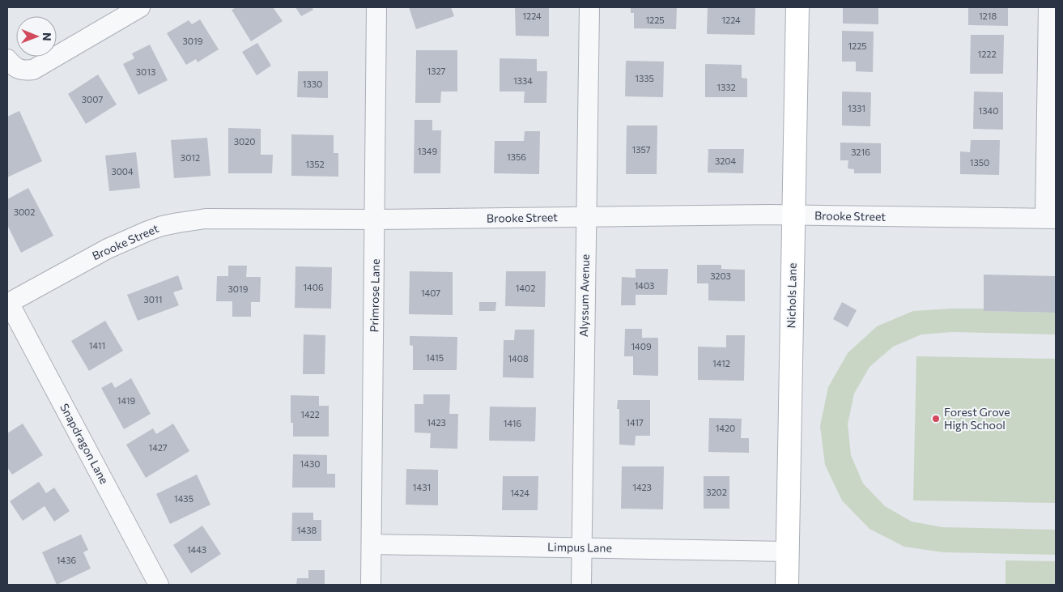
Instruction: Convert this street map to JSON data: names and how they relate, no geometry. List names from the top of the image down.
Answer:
{
  "streets": {
    "street": [
      "Brooke Street",
      "Primrose Lane",
      "Alyssum Avenue",
      "Nichols Lane",
      "Snapdragon Lane",
      "Limpus Lane"
    ]
  },
  "crossings": [
    ["Brooke Street", "Primrose Lane"],
    ["Brooke Street", "Alyssum Avenue"],
    ["Brooke Street", "Nichols Lane"],
    ["Brooke Street", "Snapdragon Lane"],
    ["Primrose Lane", "Limpus Lane"],
    ["Alyssum Avenue", "Limpus Lane"],
    ["Nichols Lane", "Limpus Lane"]
  ],
  "places": ["Forest Grove High School"],
  "house_numbers": [
    "1224",
    "1218",
    "1225",
    "1224",
    "3019",
    "1225",
    "1222",
    "1327",
    "3013",
    "1335",
    "1334",
    "1330",
    "1332",
    "3007",
    "1331",
    "1340",
    "3020",
    "1357",
    "1349",
    "3216",
    "1356",
    "3012",
    "3204",
    "1350",
    "1352",
    "3004",
    "3002",
    "3203",
    "1403",
    "1406",
    "1402",
    "3019",
    "1407",
    "3011",
    "1411",
    "1409",
    "1415",
    "1408",
    "1412",
    "1419",
    "1422",
    "1423",
    "1417",
    "1416",
    "1420",
    "1427",
    "1430",
    "1431",
    "1423",
    "3202",
    "1424",
    "1435",
    "1438",
    "1443",
    "1436"
  ],
  "north": "right"
}
